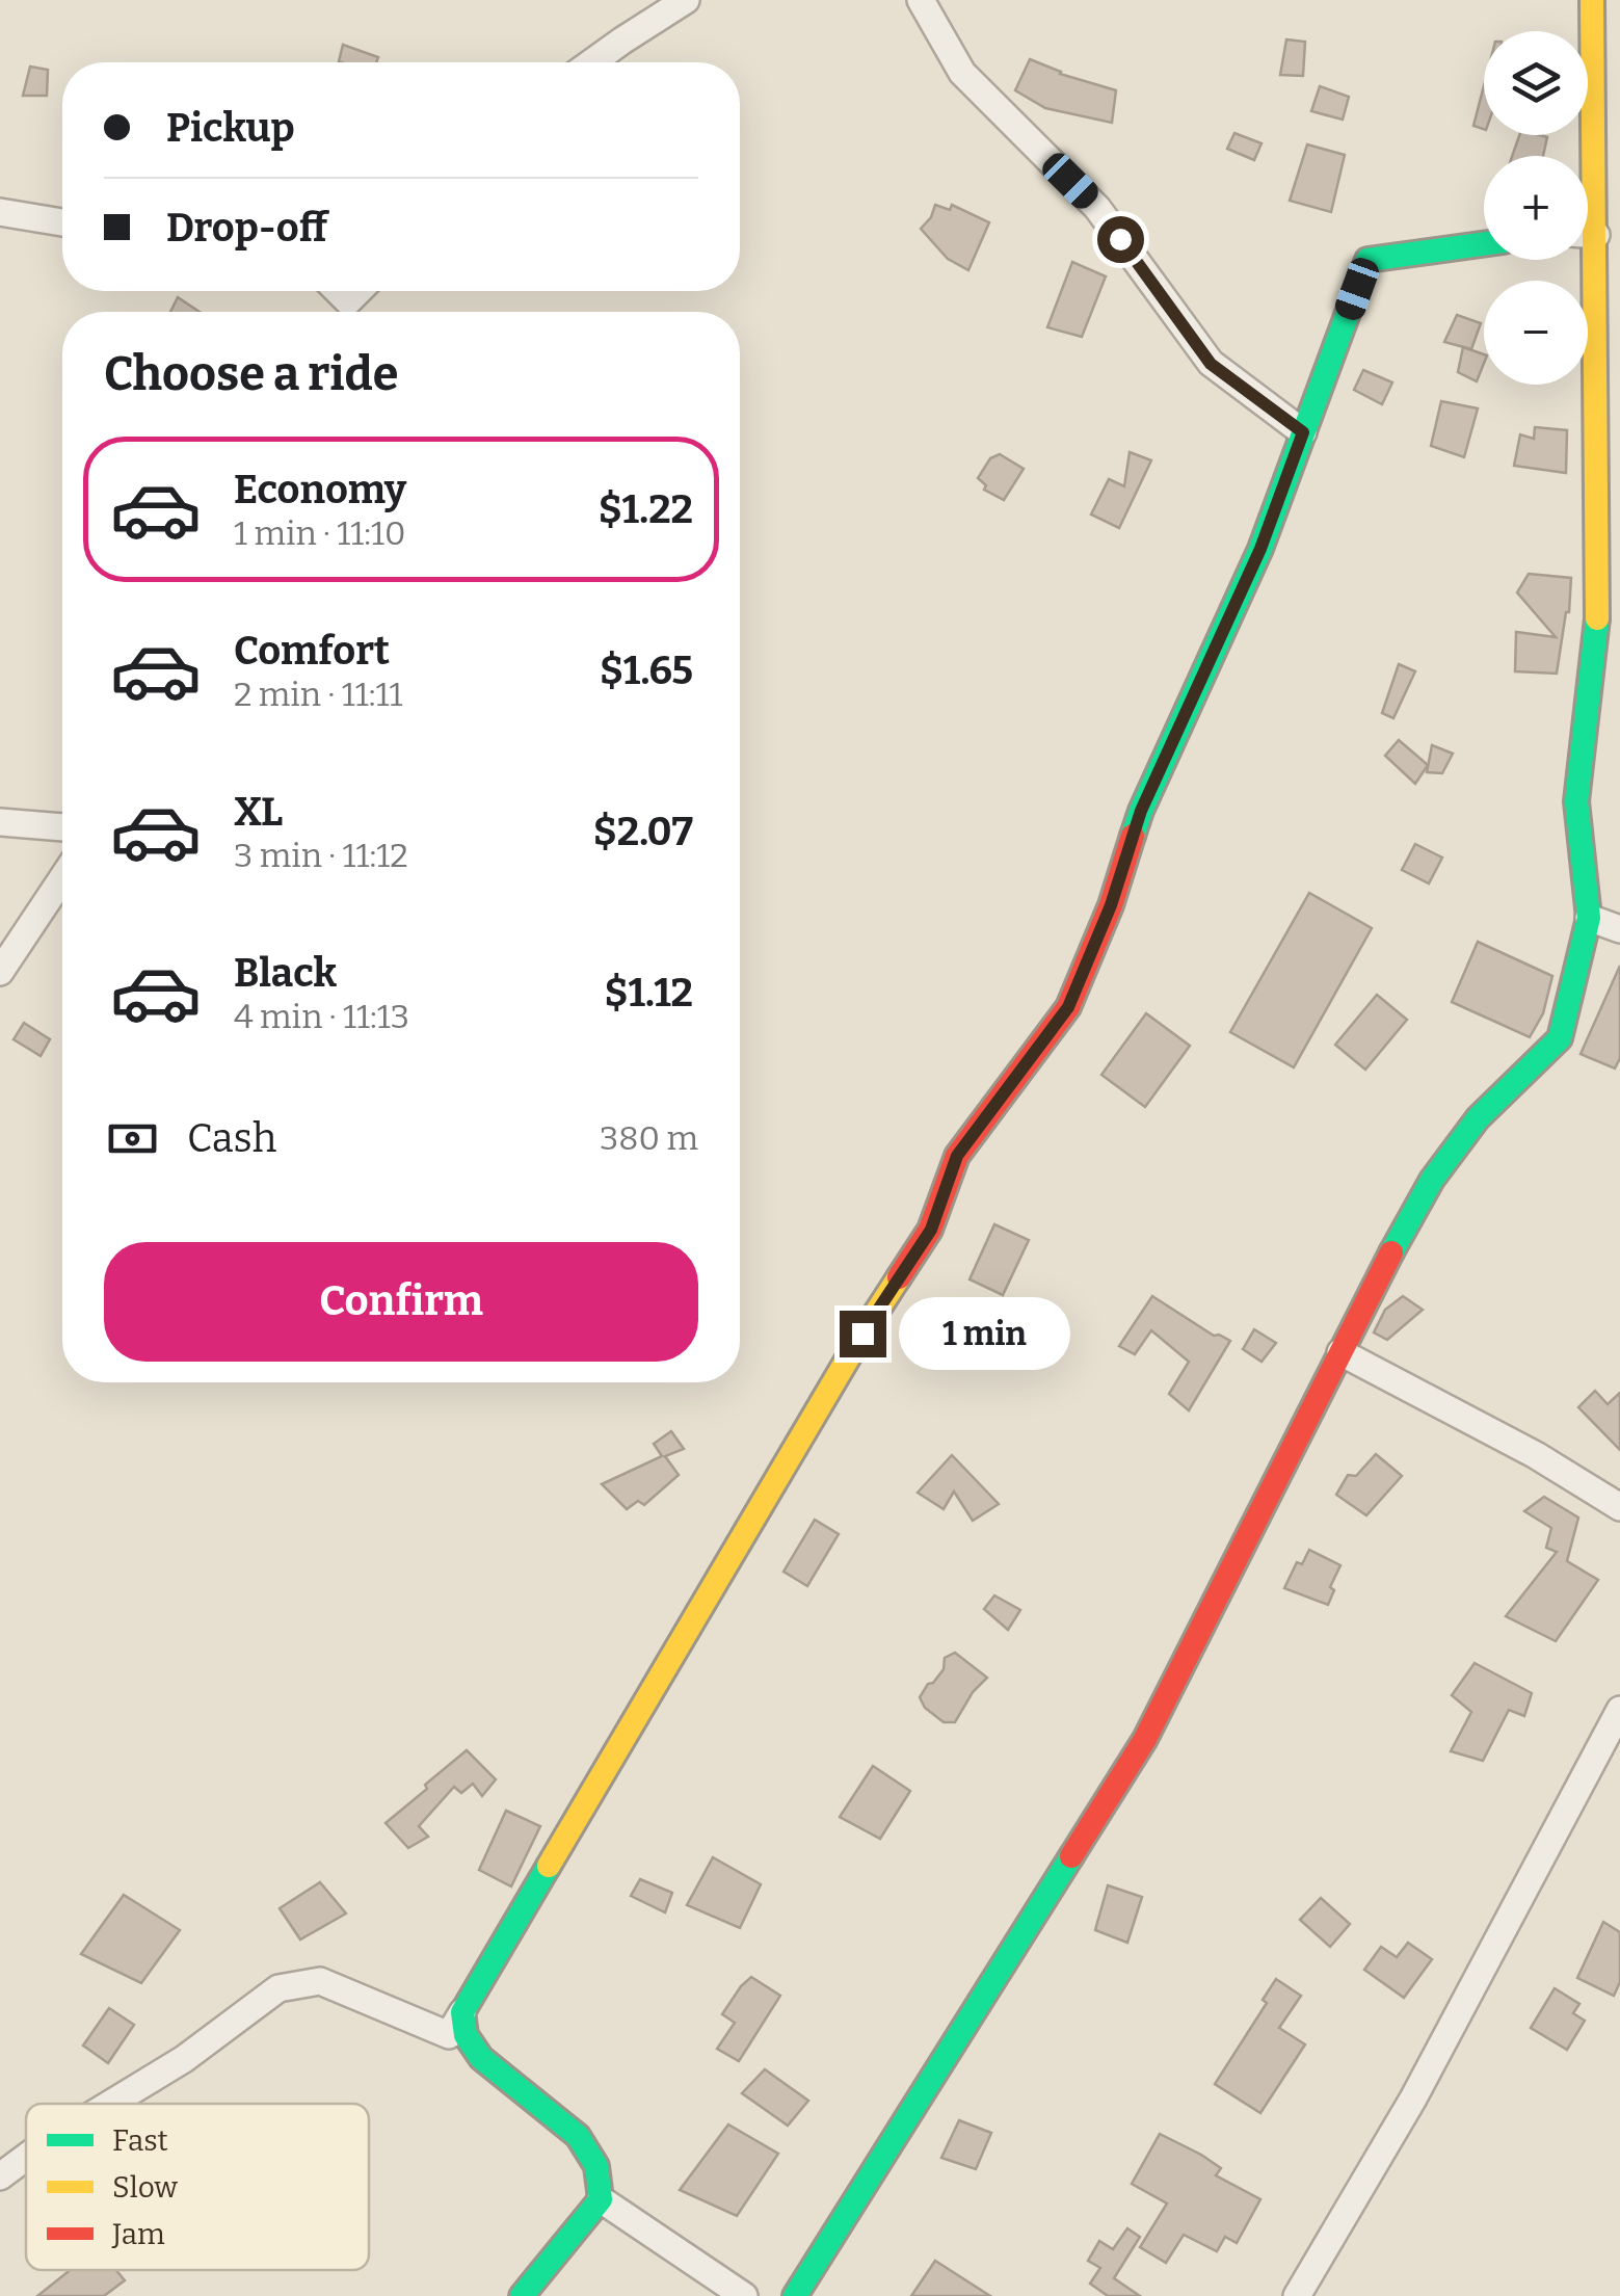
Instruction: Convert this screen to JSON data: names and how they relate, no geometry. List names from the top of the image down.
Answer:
{
  "legend": ["Fast", "Slow", "Jam"],
  "page": {
    "map_buttons": ["+", "−"],
    "banner": ["Pickup", "Drop-off"],
    "heading": "Choose a ride",
    "list": [
      {
        "name": "Economy",
        "note": "1 min · 11:10",
        "value": "$1.22"
      },
      {
        "name": "Comfort",
        "note": "2 min · 11:11",
        "value": "$1.65"
      },
      {
        "name": "XL",
        "note": "3 min · 11:12",
        "value": "$2.07"
      },
      {
        "name": "Black",
        "note": "4 min · 11:13",
        "value": "$1.12"
      }
    ],
    "pay": ["Cash", "380 m"],
    "buttons": "Confirm",
    "bubble": "1 min"
  }
}
